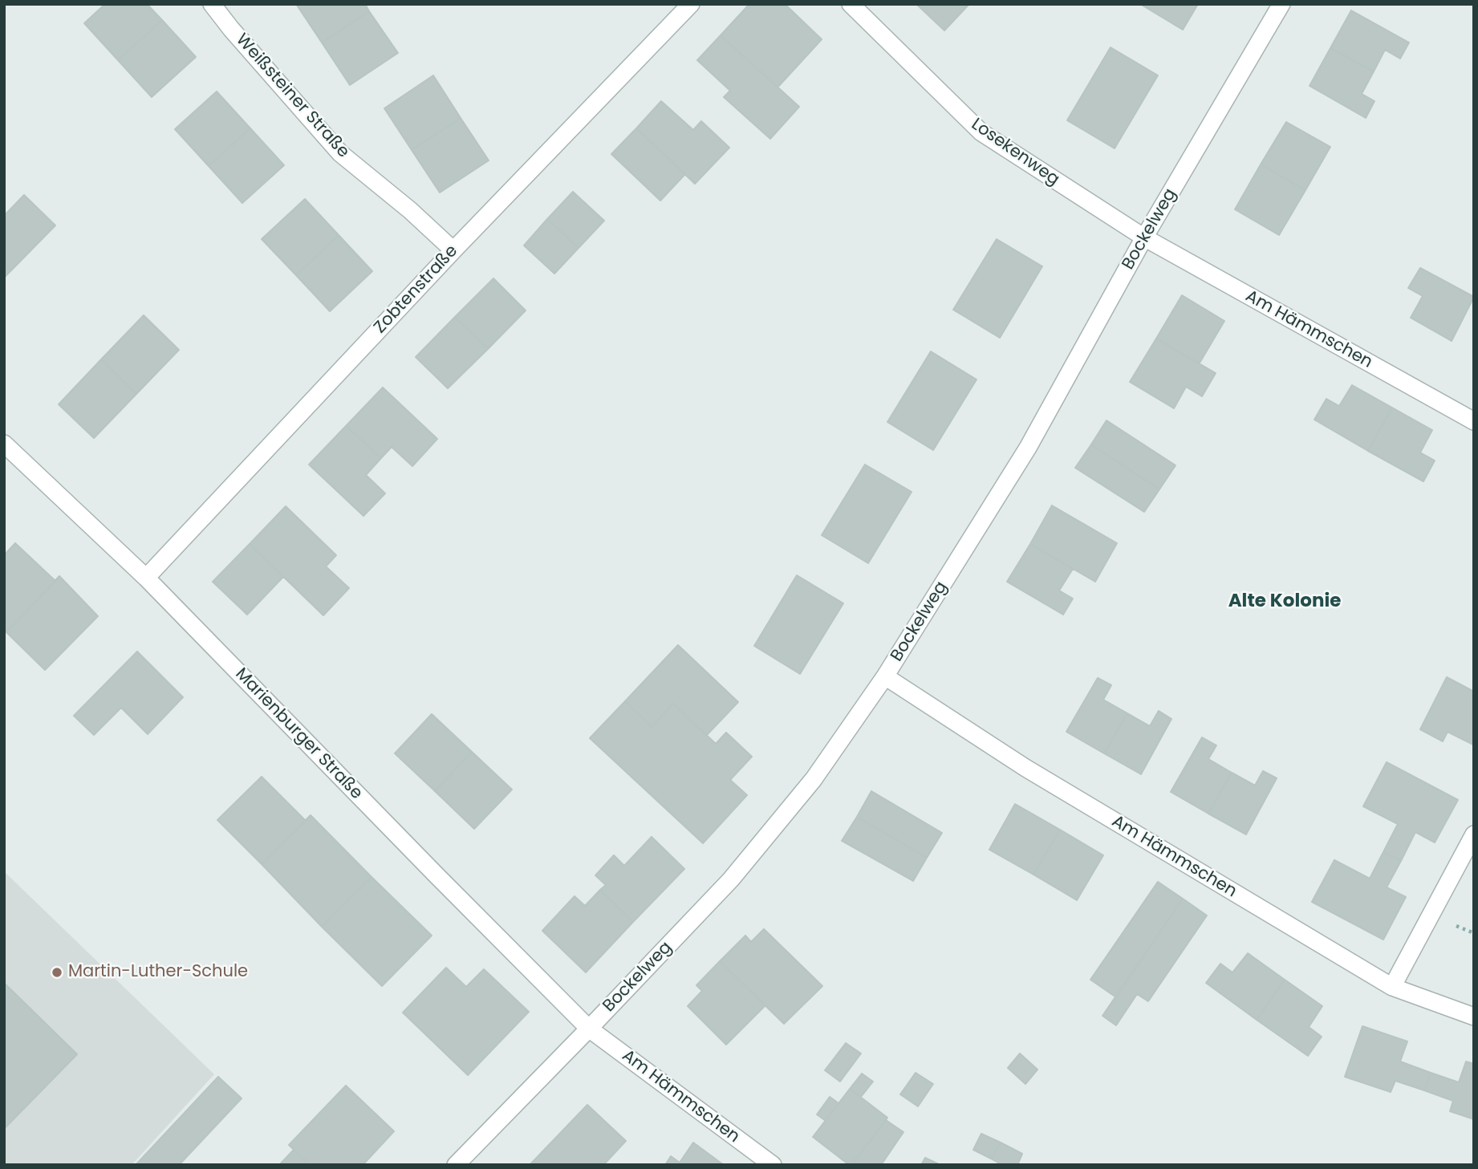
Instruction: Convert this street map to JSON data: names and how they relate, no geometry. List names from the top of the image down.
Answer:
{
  "streets": {
    "street": [
      "Weißsteiner Straße",
      "Losekenweg",
      "Bockelweg",
      "Zobtenstraße",
      "Am Hämmschen",
      "Marienburger Straße"
    ]
  },
  "crossings": [
    ["Weißsteiner Straße", "Zobtenstraße"],
    ["Losekenweg", "Bockelweg"],
    ["Losekenweg", "Am Hämmschen"],
    ["Bockelweg", "Am Hämmschen"],
    ["Bockelweg", "Marienburger Straße"],
    ["Zobtenstraße", "Marienburger Straße"],
    ["Am Hämmschen", "Marienburger Straße"]
  ],
  "districts": ["Alte Kolonie"],
  "places": ["Martin-Luther-Schule"]
}
